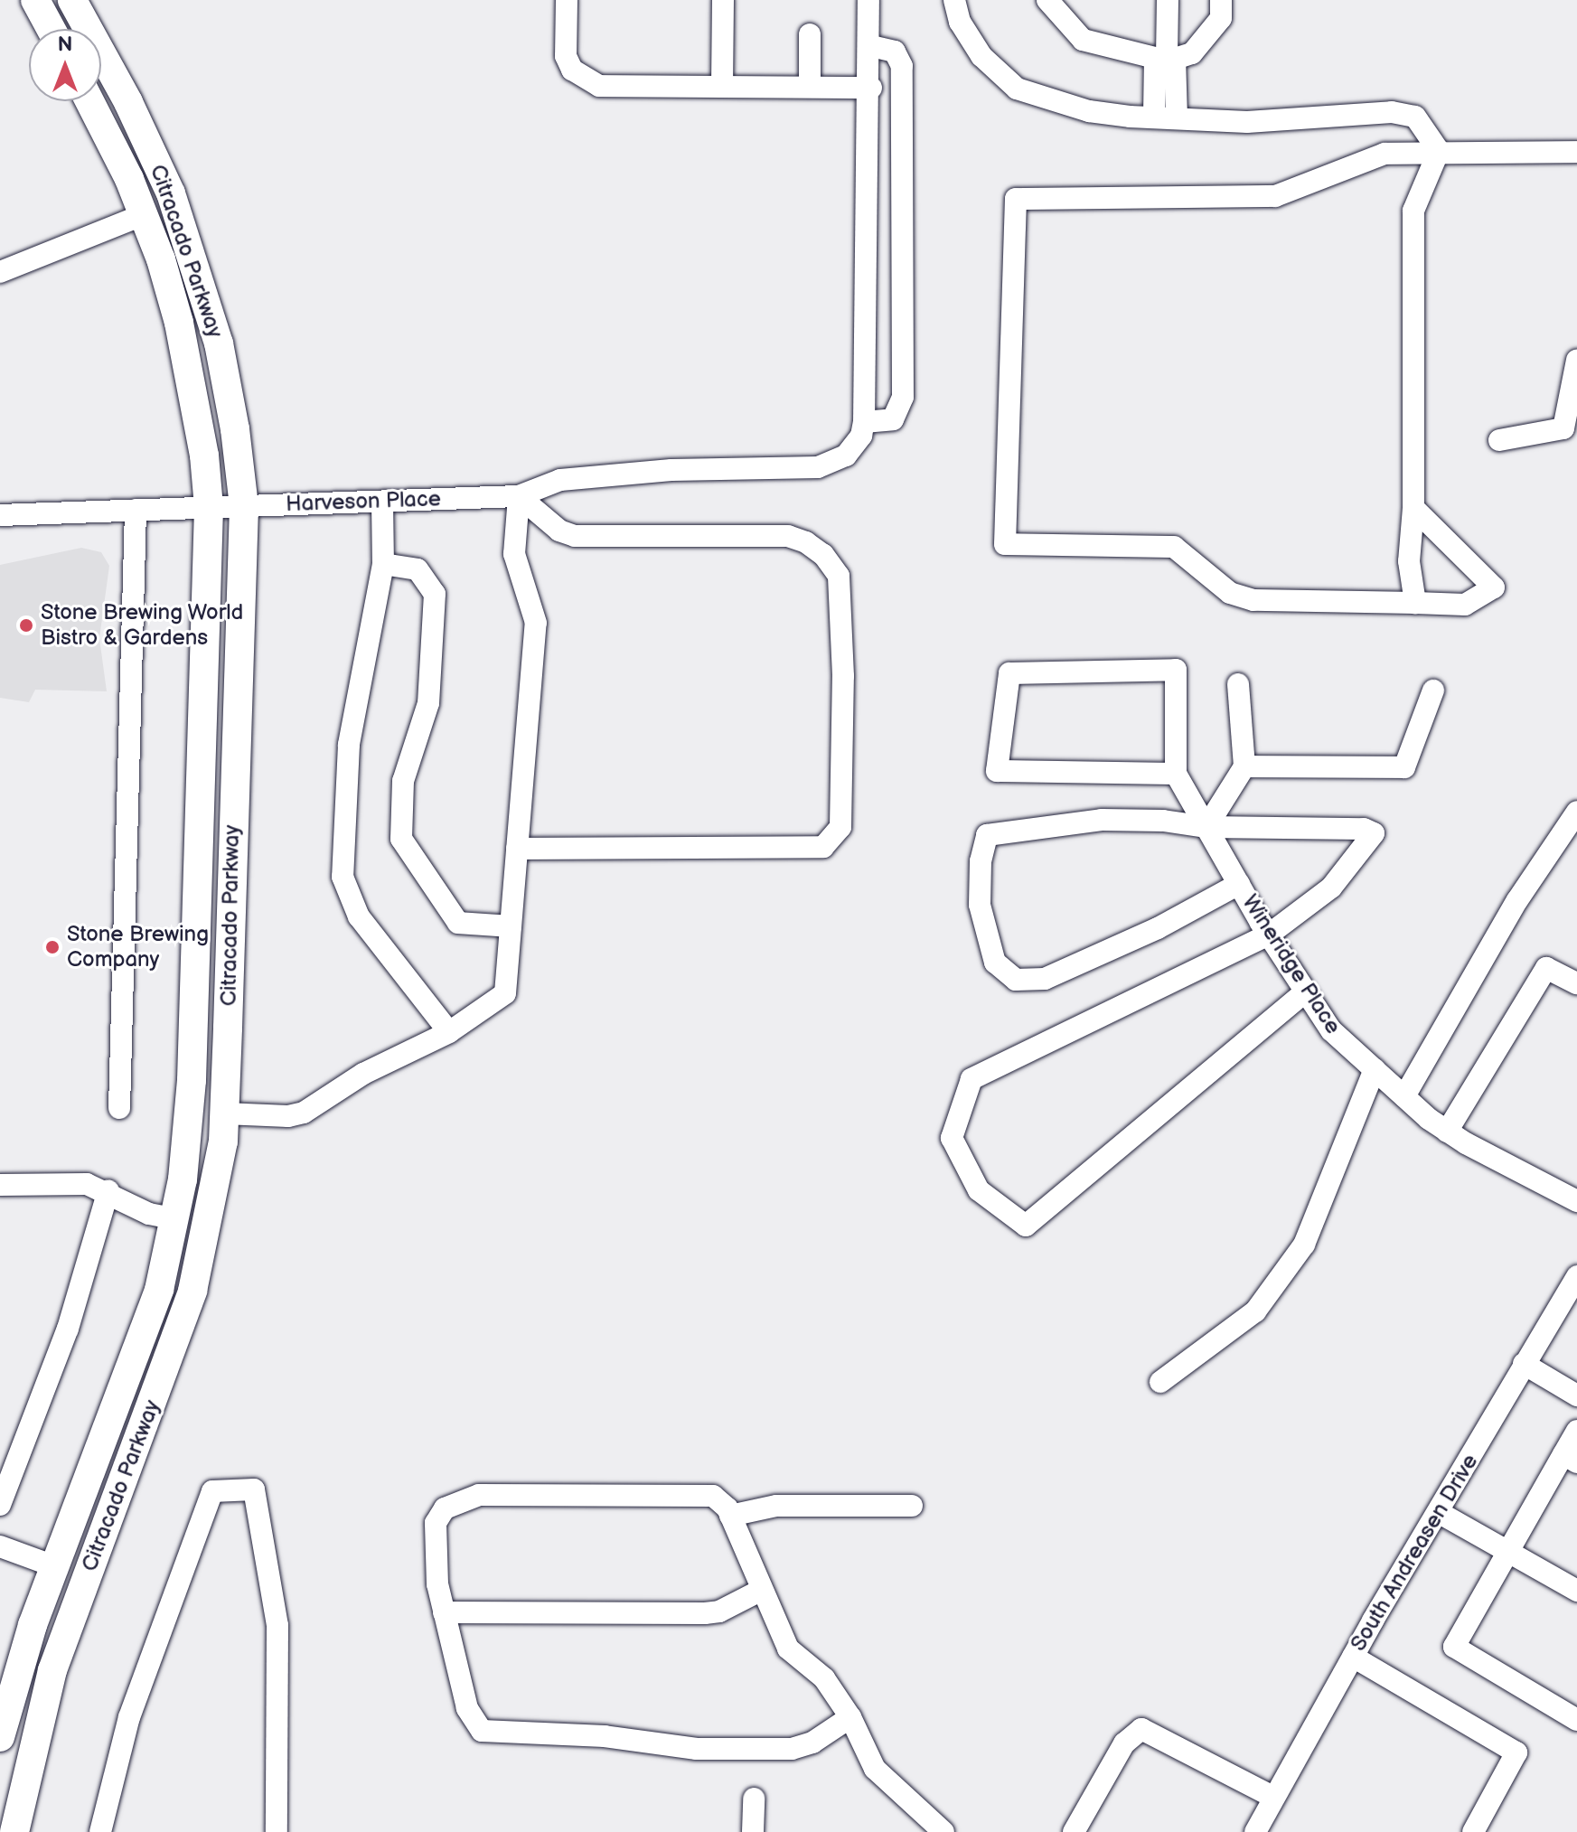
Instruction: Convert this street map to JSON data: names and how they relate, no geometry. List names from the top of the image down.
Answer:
{
  "streets": {
    "main road": ["Citracado Parkway"],
    "street": ["Harveson Place", "Wineridge Place", "South Andreasen Drive"]
  },
  "crossings": [
    ["Citracado Parkway", "Harveson Place"]
  ],
  "places": ["Stone Brewing World Bistro & Gardens", "Stone Brewing Company"],
  "north": "top"
}
